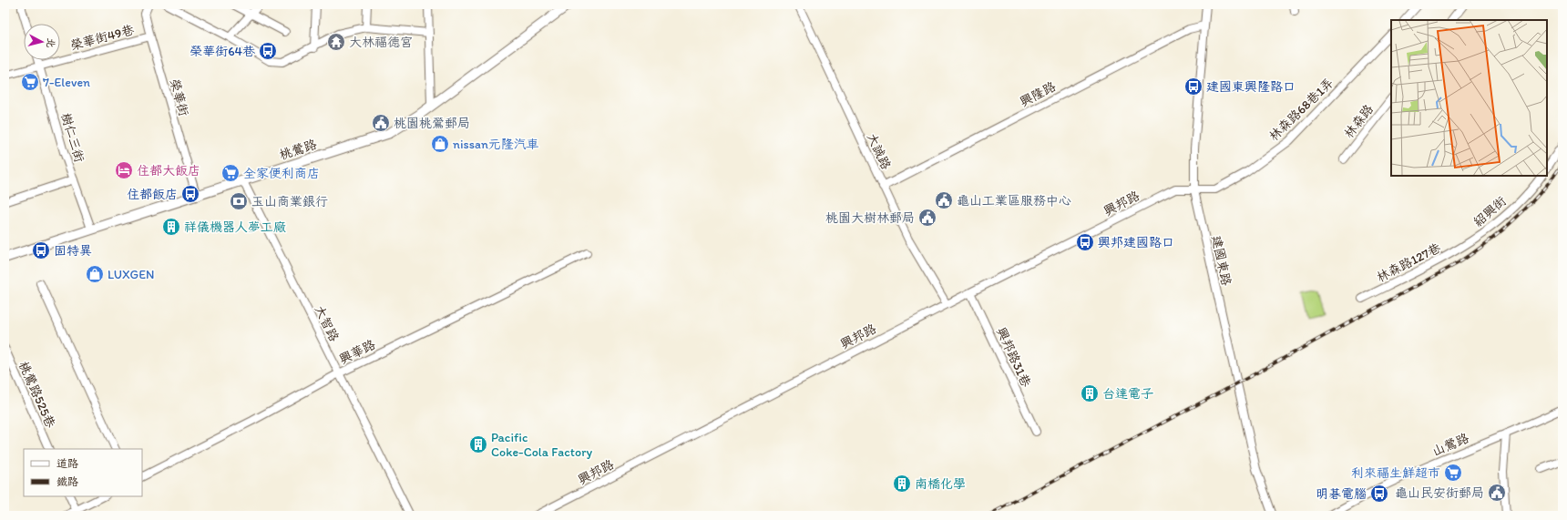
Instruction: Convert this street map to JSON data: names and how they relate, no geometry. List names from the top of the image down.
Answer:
{
  "streets": {
    "main road": ["桃鶯路"],
    "street": [
      "榮華街49巷",
      "興隆路",
      "榮華街",
      "林森路68巷1弄",
      "林森路",
      "樹仁三街",
      "大誠路",
      "興邦路",
      "紹興街",
      "建國東路",
      "林森路127巷",
      "大智路",
      "興華路",
      "興邦路31巷",
      "桃鶯路525巷",
      "山鶯路"
    ]
  },
  "crossings": [
    ["榮華街49巷", "榮華街"],
    ["榮華街49巷", "樹仁三街"],
    ["興隆路", "大誠路"],
    ["興隆路", "建國東路"],
    ["榮華街", "桃鶯路"],
    ["林森路68巷1弄", "興邦路"],
    ["林森路68巷1弄", "建國東路"],
    ["樹仁三街", "桃鶯路"],
    ["桃鶯路", "大智路"],
    ["大誠路", "興邦路"],
    ["興邦路", "建國東路"],
    ["興邦路", "興邦路31巷"],
    ["紹興街", "林森路127巷"],
    ["大智路", "興華路"]
  ],
  "places": {
    "temple": ["大林福德宮"],
    "bus stop": [
      "榮華街64巷",
      "建國東興隆路口",
      "住都飯店",
      "興邦建國路口",
      "固特異",
      "明碁電腦"
    ],
    "supermarket": ["7-Eleven", "全家便利商店", "利來福生鮮超市"],
    "public building": [
      "桃園桃鶯郵局",
      "龜山工業區服務中心",
      "桃園大樹林郵局",
      "龜山民安街郵局"
    ],
    "shop": ["nissan元隆汽車", "LUXGEN"],
    "hotel": ["住都大飯店"],
    "bank": ["玉山商業銀行"],
    "building": [
      "祥儀機器人夢工廠",
      "台達電子",
      "Pacific Coke-Cola Factory",
      "南橋化學"
    ]
  },
  "legend": ["道路", "鐵路"],
  "north": "right"
}
